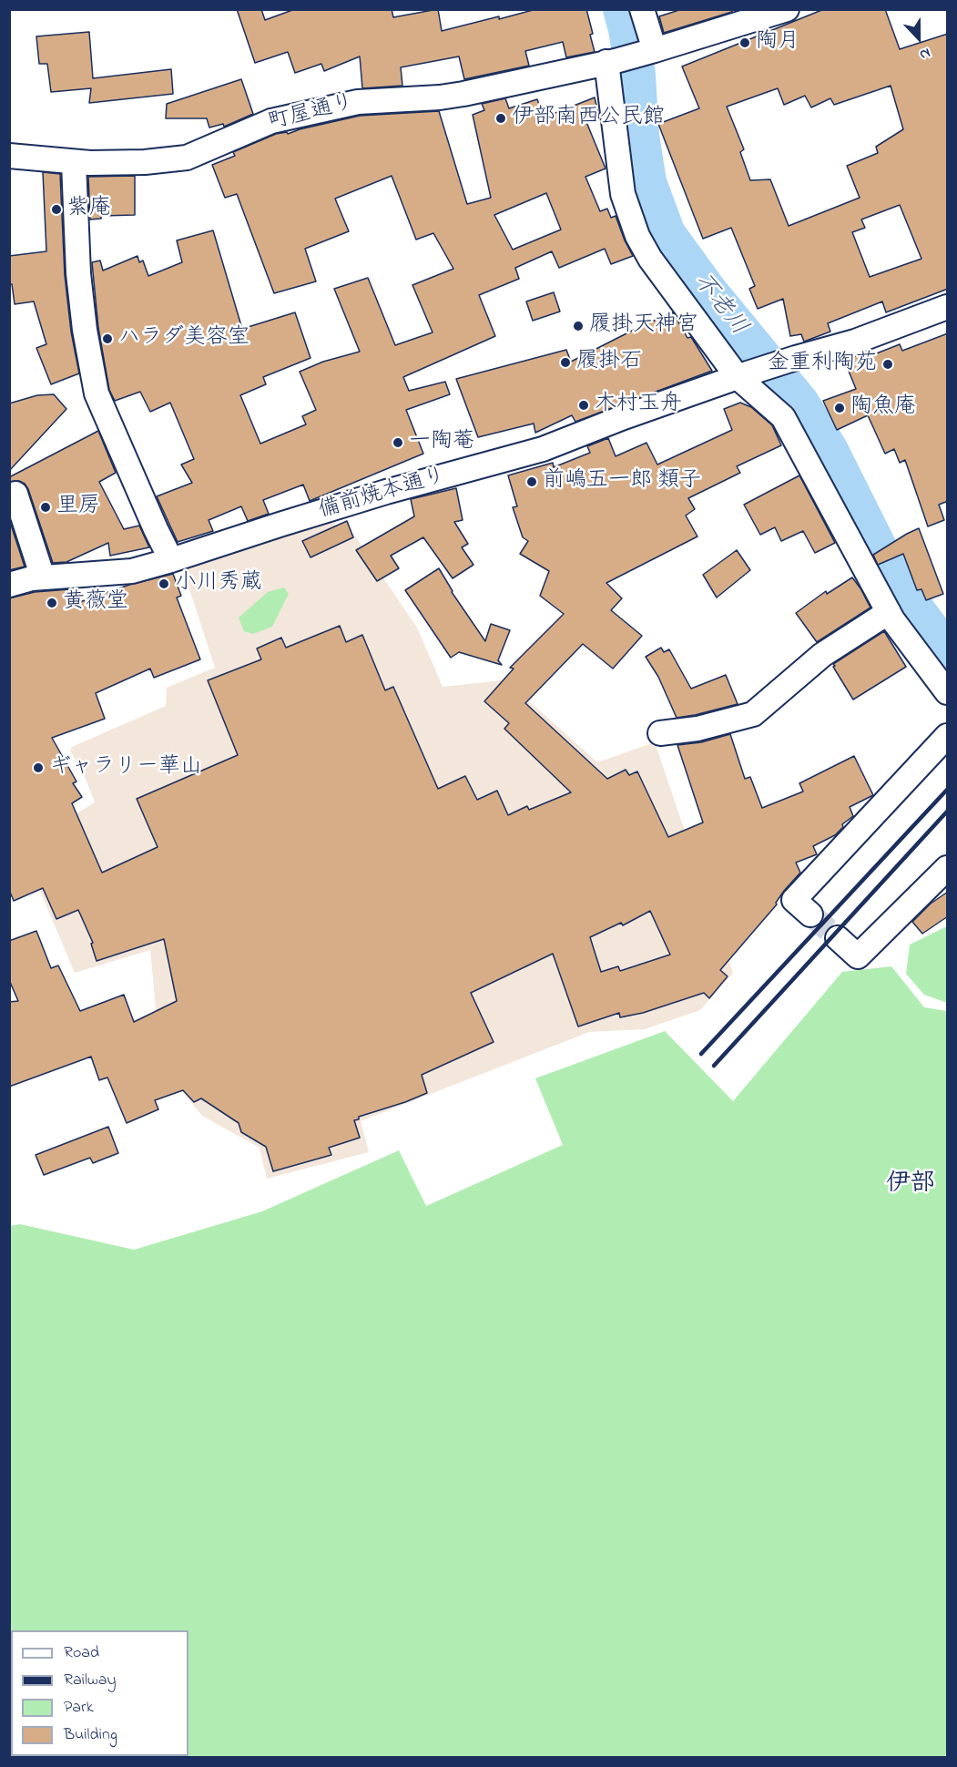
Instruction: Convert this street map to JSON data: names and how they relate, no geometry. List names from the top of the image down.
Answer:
{
  "streets": {
    "street": ["町屋通り", "備前焼本通り"]
  },
  "districts": ["伊部"],
  "water": ["不老川"],
  "places": [
    "陶月",
    "伊部南西公民館",
    "紫庵",
    "履掛天神宮",
    "ハラダ美容室",
    "履掛石",
    "金重利陶苑",
    "木村玉舟",
    "陶魚庵",
    "一陶菴",
    "前嶋五一郎 類子",
    "里房",
    "小川秀蔵",
    "黄薇堂",
    "ギャラリー華山"
  ],
  "legend": [
    "Road",
    "Railway",
    "Park",
    "Building"
  ],
  "north": "bottom"
}
